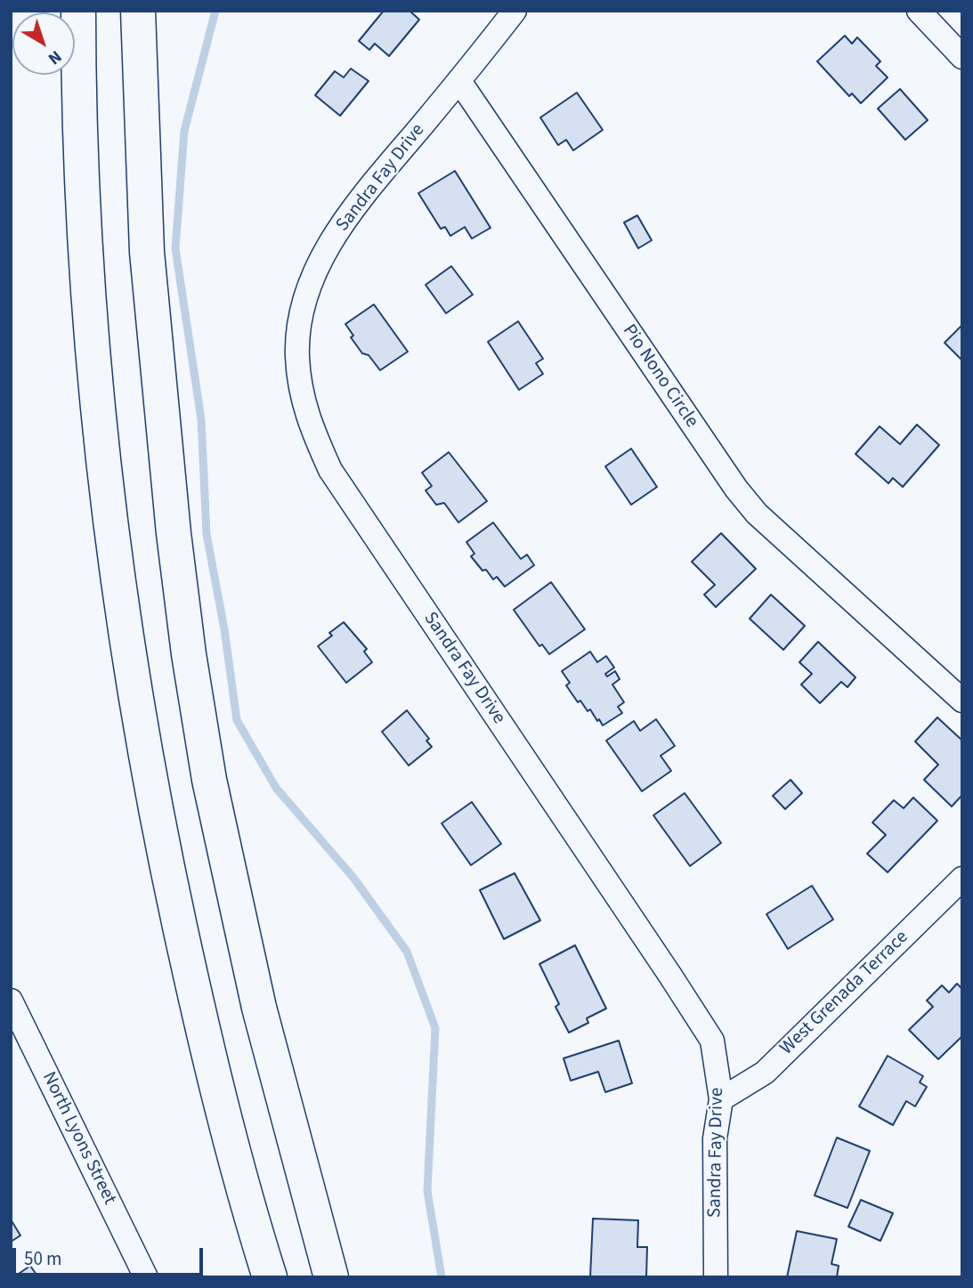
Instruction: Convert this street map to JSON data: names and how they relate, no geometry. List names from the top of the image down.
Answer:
{
  "streets": {
    "street": [
      "Sandra Fay Drive",
      "Pio Nono Circle",
      "West Grenada Terrace",
      "North Lyons Street"
    ]
  },
  "crossings": [
    ["Sandra Fay Drive", "Pio Nono Circle"],
    ["Sandra Fay Drive", "West Grenada Terrace"]
  ],
  "scale_bar": "50 m",
  "north": "bottom right"
}
